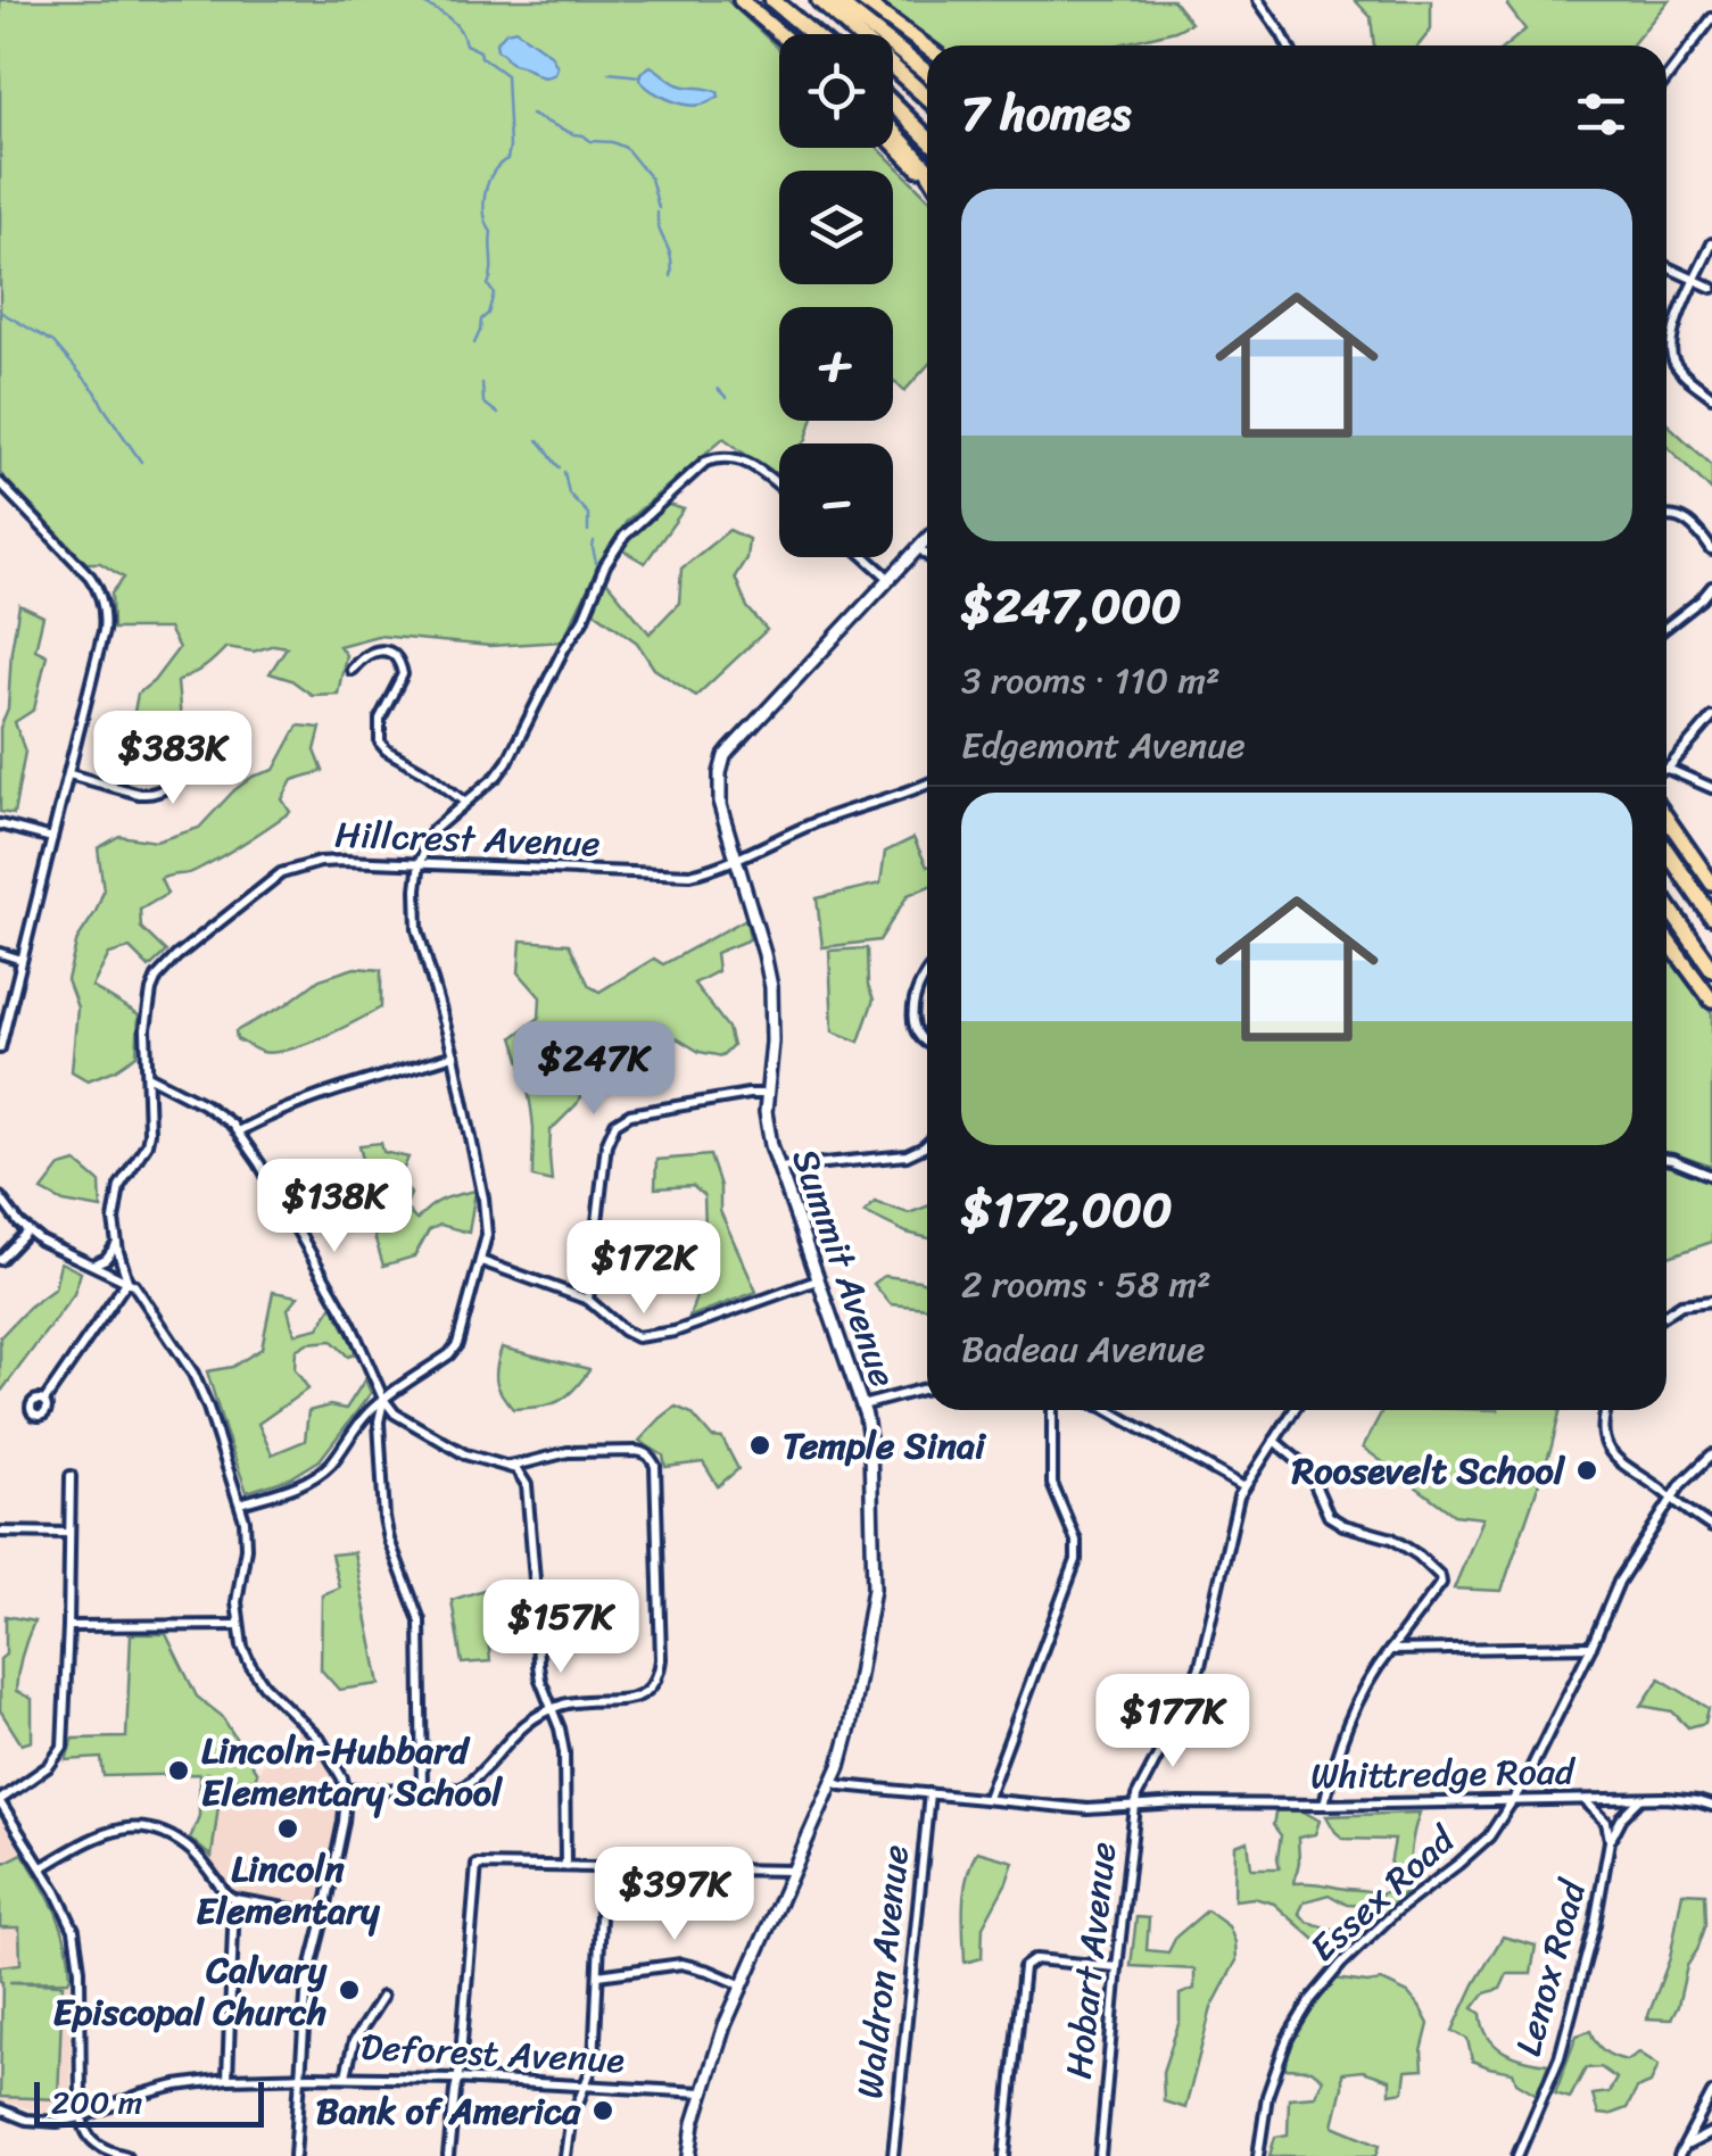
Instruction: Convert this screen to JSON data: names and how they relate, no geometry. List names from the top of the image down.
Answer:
{
  "streets": {
    "street": [
      "Hillcrest Avenue",
      "Summit Avenue",
      "Whittredge Road",
      "Essex Road",
      "Hobart Avenue",
      "Lenox Road",
      "Waldron Avenue",
      "Deforest Avenue"
    ]
  },
  "crossings": [
    ["Hillcrest Avenue", "Summit Avenue"],
    ["Summit Avenue", "Whittredge Road"],
    ["Summit Avenue", "Deforest Avenue"],
    ["Whittredge Road", "Essex Road"],
    ["Whittredge Road", "Hobart Avenue"],
    ["Whittredge Road", "Lenox Road"],
    ["Whittredge Road", "Waldron Avenue"]
  ],
  "places": [
    "Temple Sinai",
    "Roosevelt School",
    "Lincoln-Hubbard Elementary School",
    "Lincoln Elementary",
    "Calvary Episcopal Church",
    "Bank of America"
  ],
  "scale_bar": "200 m",
  "page": {
    "map_buttons": ["+", "−"],
    "heading": "7 homes",
    "list": [
      {
        "name": "$247,000",
        "note": "3 rooms · 110 m² · Edgemont Avenue"
      },
      {
        "name": "$172,000",
        "note": "2 rooms · 58 m² · Badeau Avenue"
      }
    ],
    "price": [
      "$383K",
      "$247K",
      "$138K",
      "$172K",
      "$157K",
      "$177K",
      "$397K"
    ],
    "scale": "200 m"
  }
}
